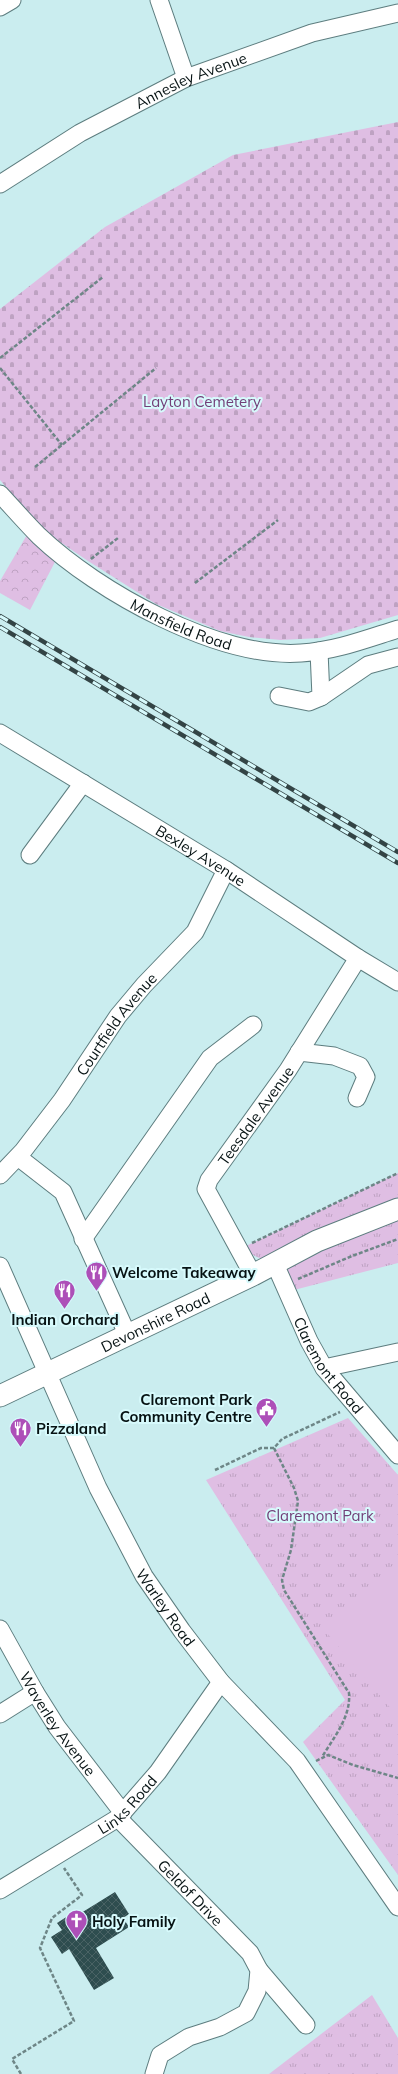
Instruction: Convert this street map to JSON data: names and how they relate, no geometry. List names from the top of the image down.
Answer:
{
  "streets": {
    "main road": ["Devonshire Road"],
    "street": [
      "Annesley Avenue",
      "Mansfield Road",
      "Bexley Avenue",
      "Courtfield Avenue",
      "Teesdale Avenue",
      "Claremont Road",
      "Warley Road",
      "Waverley Avenue",
      "Links Road",
      "Geldof Drive"
    ]
  },
  "crossings": [
    ["Bexley Avenue", "Courtfield Avenue"],
    ["Bexley Avenue", "Teesdale Avenue"],
    ["Teesdale Avenue", "Devonshire Road"],
    ["Devonshire Road", "Claremont Road"],
    ["Devonshire Road", "Warley Road"],
    ["Warley Road", "Links Road"],
    ["Waverley Avenue", "Links Road"],
    ["Waverley Avenue", "Geldof Drive"],
    ["Links Road", "Geldof Drive"]
  ],
  "parks": ["Layton Cemetery", "Claremont Park"],
  "places": {
    "restaurant": ["Welcome Takeaway", "Indian Orchard", "Pizzaland"],
    "public building": ["Claremont Park Community Centre"],
    "church": ["Holy Family"]
  }
}
